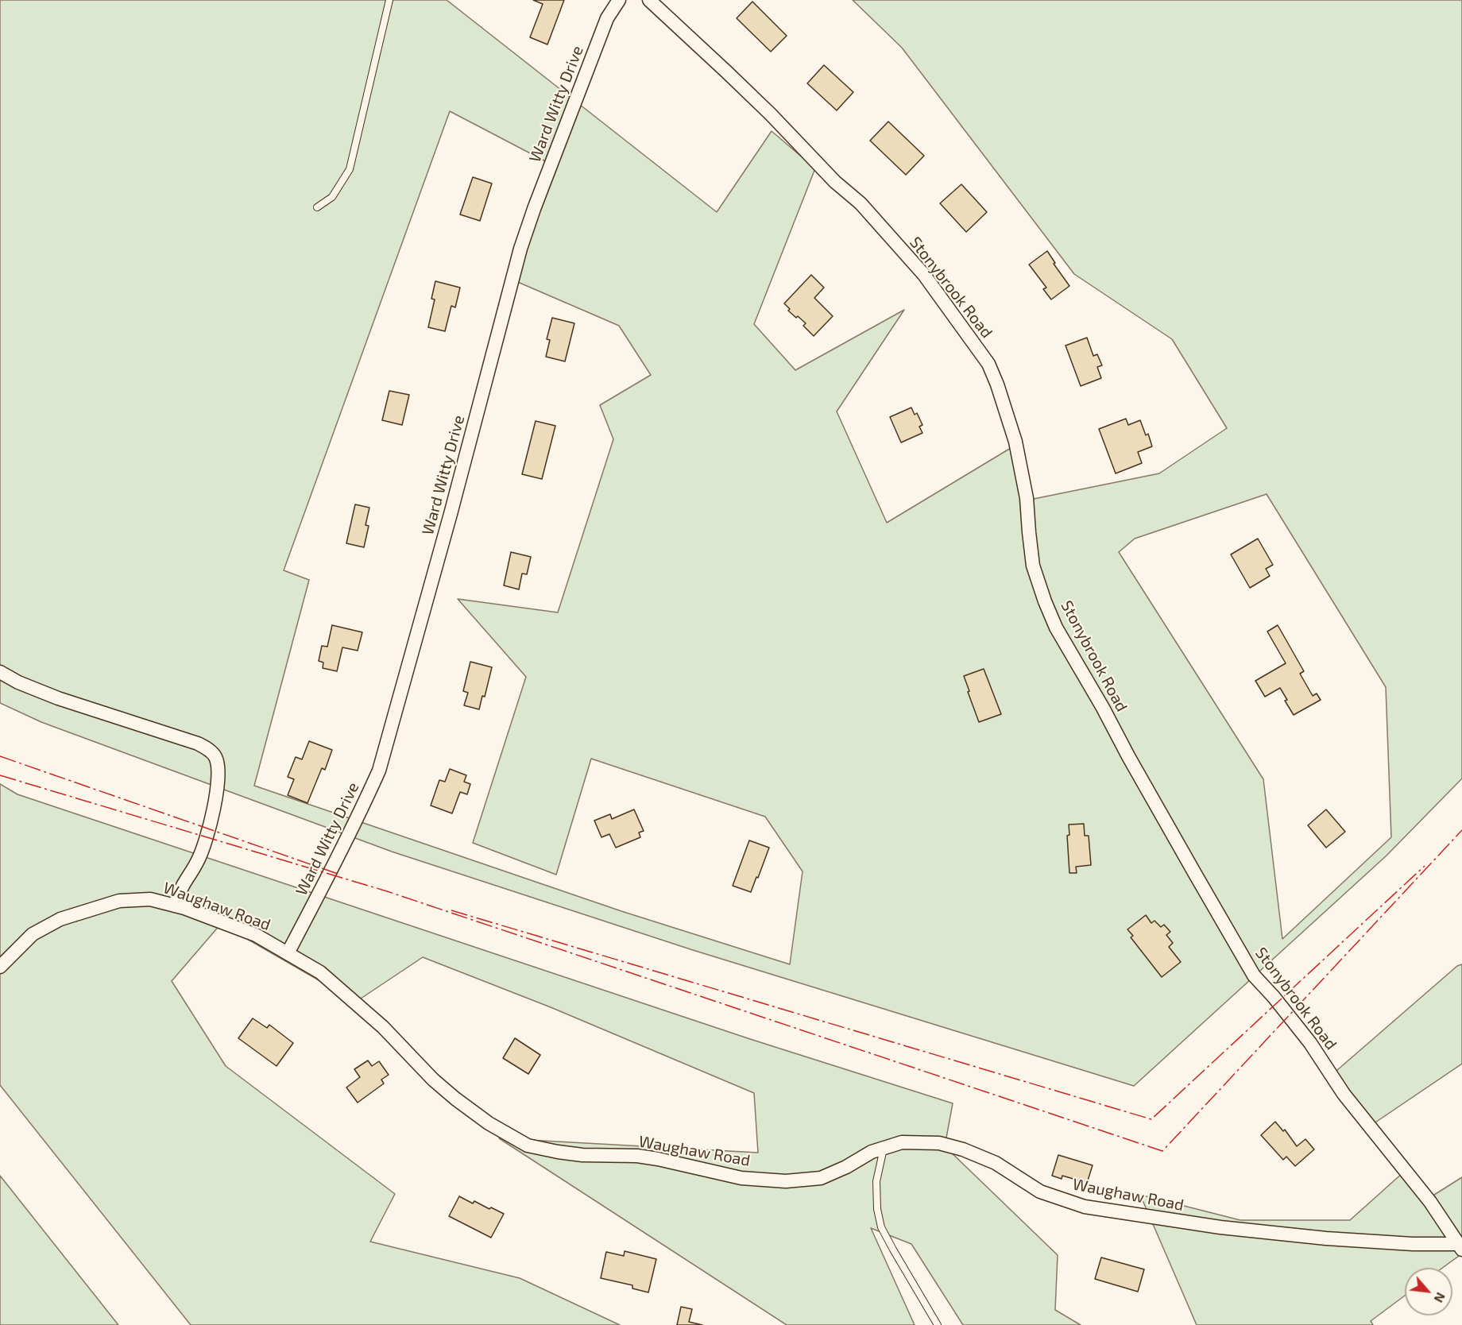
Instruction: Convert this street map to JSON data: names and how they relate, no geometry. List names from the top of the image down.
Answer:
{
  "streets": {
    "street": ["Ward Witty Drive", "Stonybrook Road", "Waughaw Road"]
  },
  "crossings": [
    ["Ward Witty Drive", "Waughaw Road"],
    ["Stonybrook Road", "Waughaw Road"]
  ],
  "north": "bottom right"
}
